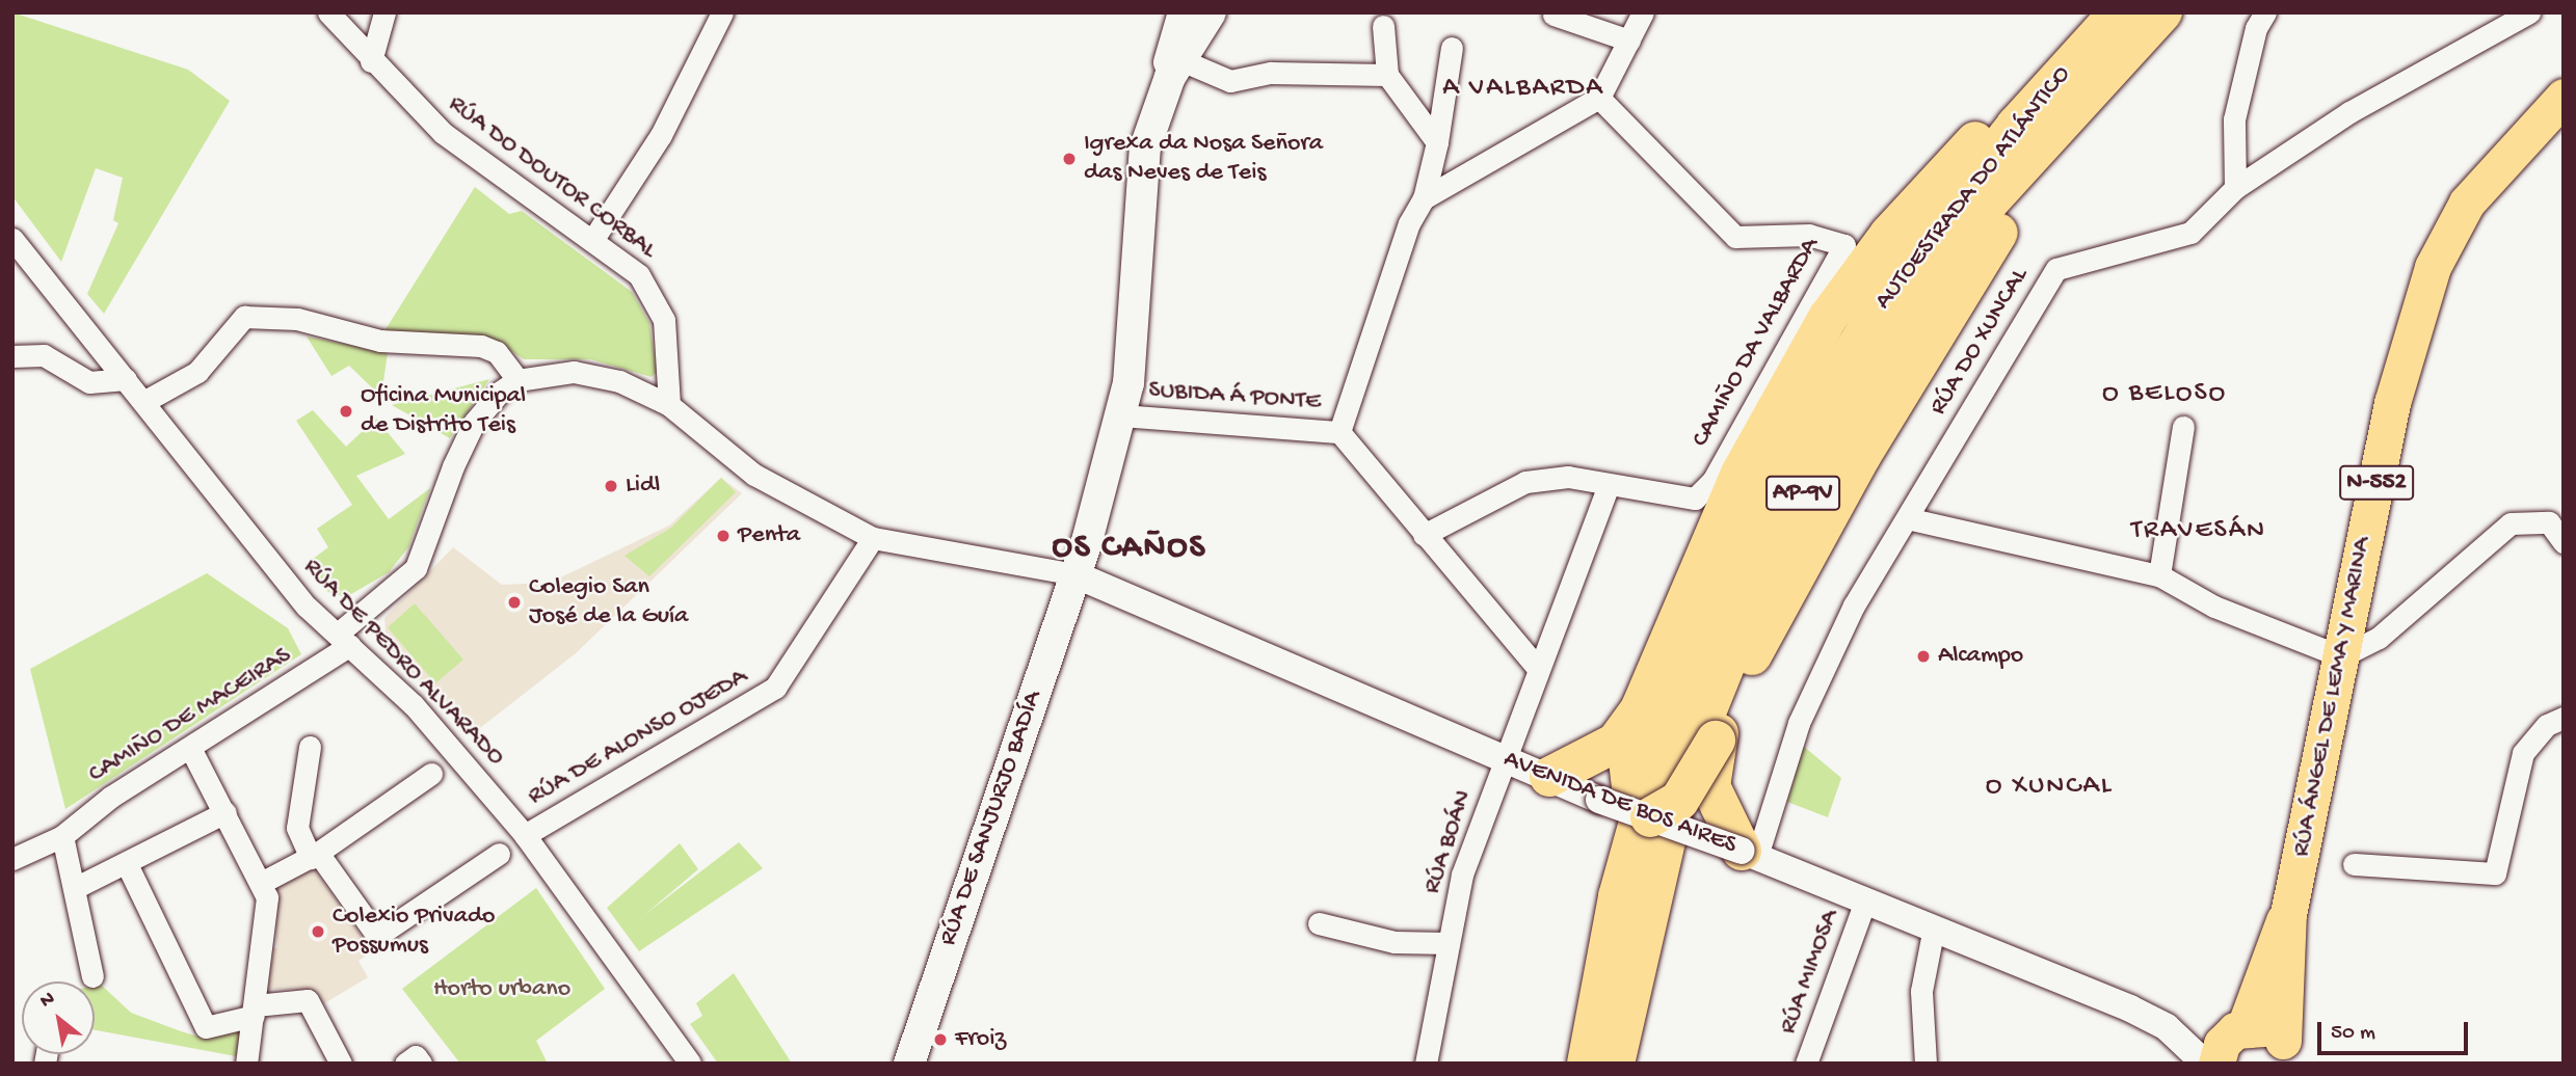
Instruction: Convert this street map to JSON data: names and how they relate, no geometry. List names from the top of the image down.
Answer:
{
  "streets": {
    "highway": [
      "AUTOESTRADA DO ATLÁNTICO",
      "N-552",
      "AP-9V",
      "RÚA ÁNGEL DE LEMA Y MARINA"
    ],
    "main road": ["RÚA DE SANJURJO BADÍA"],
    "street": [
      "RÚA DO DOUTOR CORBAL",
      "RÚA DO XUNCAL",
      "CAMIÑO DA VALBARDA",
      "SUBIDA Á PONTE",
      "RÚA DE PEDRO ALVARADO",
      "CAMIÑO DE MACEIRAS",
      "RÚA DE ALONSO OJEDA",
      "AVENIDA DE BOS AIRES",
      "RÚA BOÁN",
      "RÚA MIMOSA"
    ]
  },
  "crossings": [
    ["AUTOESTRADA DO ATLÁNTICO", "AP-9V"],
    ["RÚA DO XUNCAL", "AP-9V"],
    ["RÚA DO XUNCAL", "AVENIDA DE BOS AIRES"],
    ["CAMIÑO DA VALBARDA", "RÚA BOÁN"],
    ["SUBIDA Á PONTE", "RÚA DE SANJURJO BADÍA"],
    ["SUBIDA Á PONTE", "RÚA BOÁN"],
    ["N-552", "RÚA ÁNGEL DE LEMA Y MARINA"],
    ["N-552", "AVENIDA DE BOS AIRES"],
    ["AP-9V", "AVENIDA DE BOS AIRES"],
    ["RÚA DE PEDRO ALVARADO", "CAMIÑO DE MACEIRAS"],
    ["RÚA DE PEDRO ALVARADO", "RÚA DE ALONSO OJEDA"],
    ["AVENIDA DE BOS AIRES", "RÚA DE SANJURJO BADÍA"],
    ["AVENIDA DE BOS AIRES", "RÚA BOÁN"],
    ["AVENIDA DE BOS AIRES", "RÚA MIMOSA"]
  ],
  "districts": [
    "A VALBARDA",
    "O BELOSO",
    "TRAVESÁN",
    "OS CAÑOS",
    "O XUNCAL"
  ],
  "parks": ["Horto urbano"],
  "places": [
    "Igrexa da Nosa Señora das Neves de Teis",
    "Oficina Municipal de Distrito Teis",
    "Lidl",
    "Penta",
    "Colegio San José de la Guía",
    "Alcampo",
    "Colexio Privado Possumus",
    "Froiz"
  ],
  "scale_bar": "50 m",
  "north": "top left"
}
